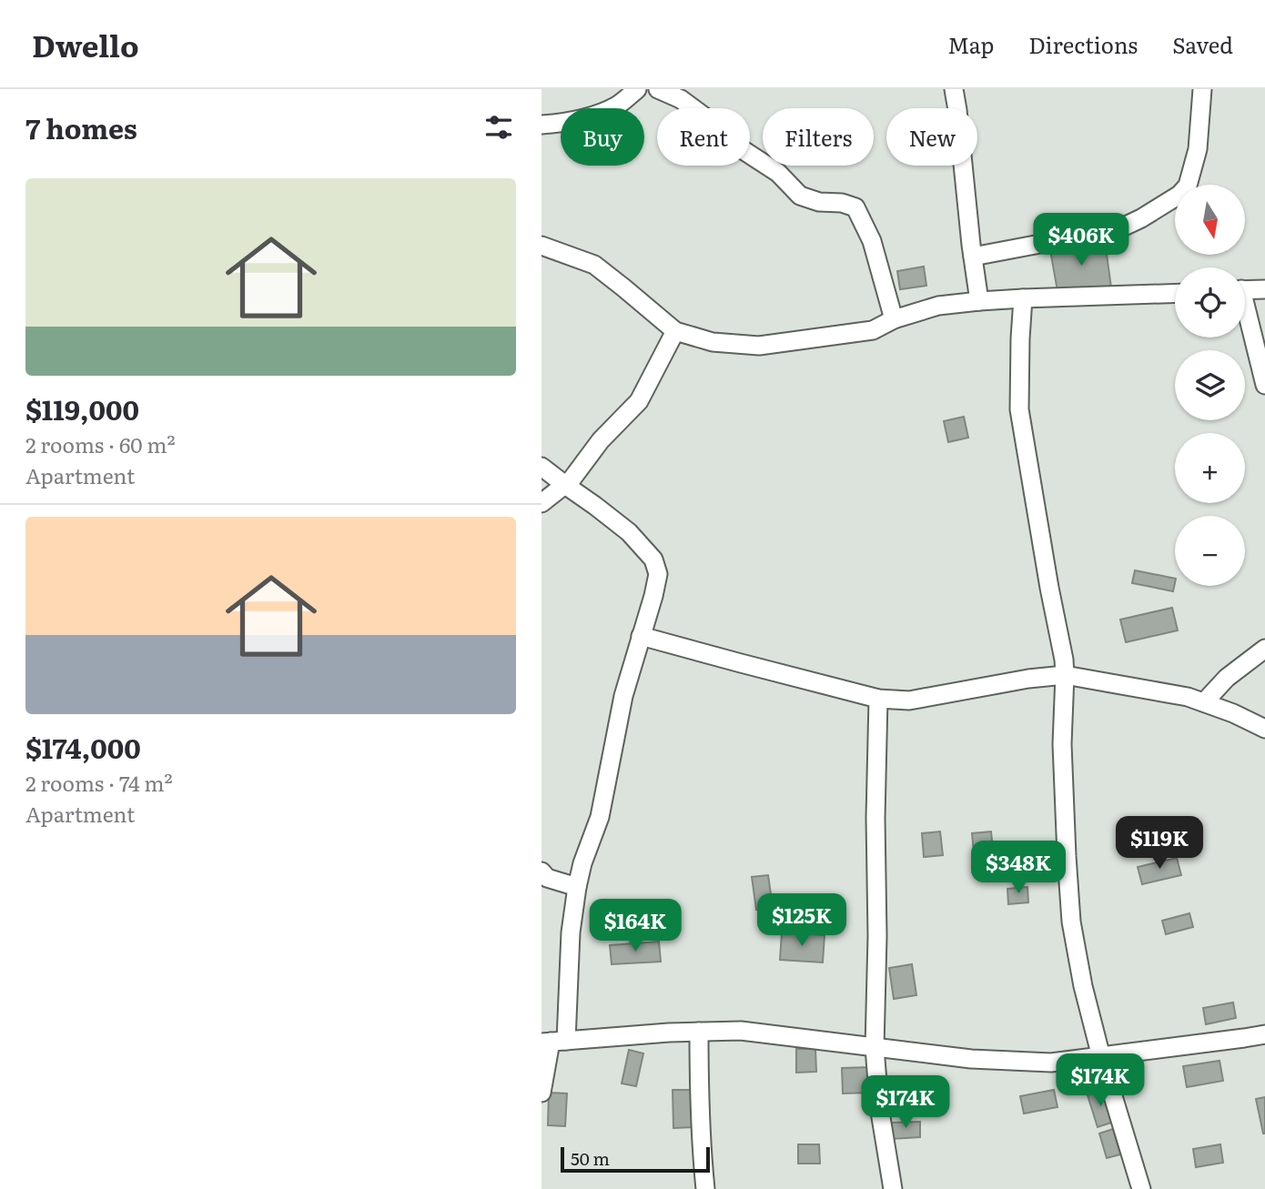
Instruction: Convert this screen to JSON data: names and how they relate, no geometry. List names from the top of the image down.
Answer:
{
  "scale_bar": "50 m",
  "north": "bottom",
  "page": {
    "header": "Dwello",
    "nav": ["Map", "Directions", "Saved"],
    "heading": "7 homes",
    "chip": [
      "Buy",
      "Rent",
      "Filters",
      "New"
    ],
    "list": [
      {
        "name": "$119,000",
        "note": "2 rooms · 60 m² · Apartment"
      },
      {
        "name": "$174,000",
        "note": "2 rooms · 74 m² · Apartment"
      }
    ],
    "map_buttons": ["+", "−"],
    "price": [
      "$406K",
      "$119K",
      "$348K",
      "$125K",
      "$164K",
      "$174K",
      "$174K"
    ],
    "scale": "50 m"
  }
}
